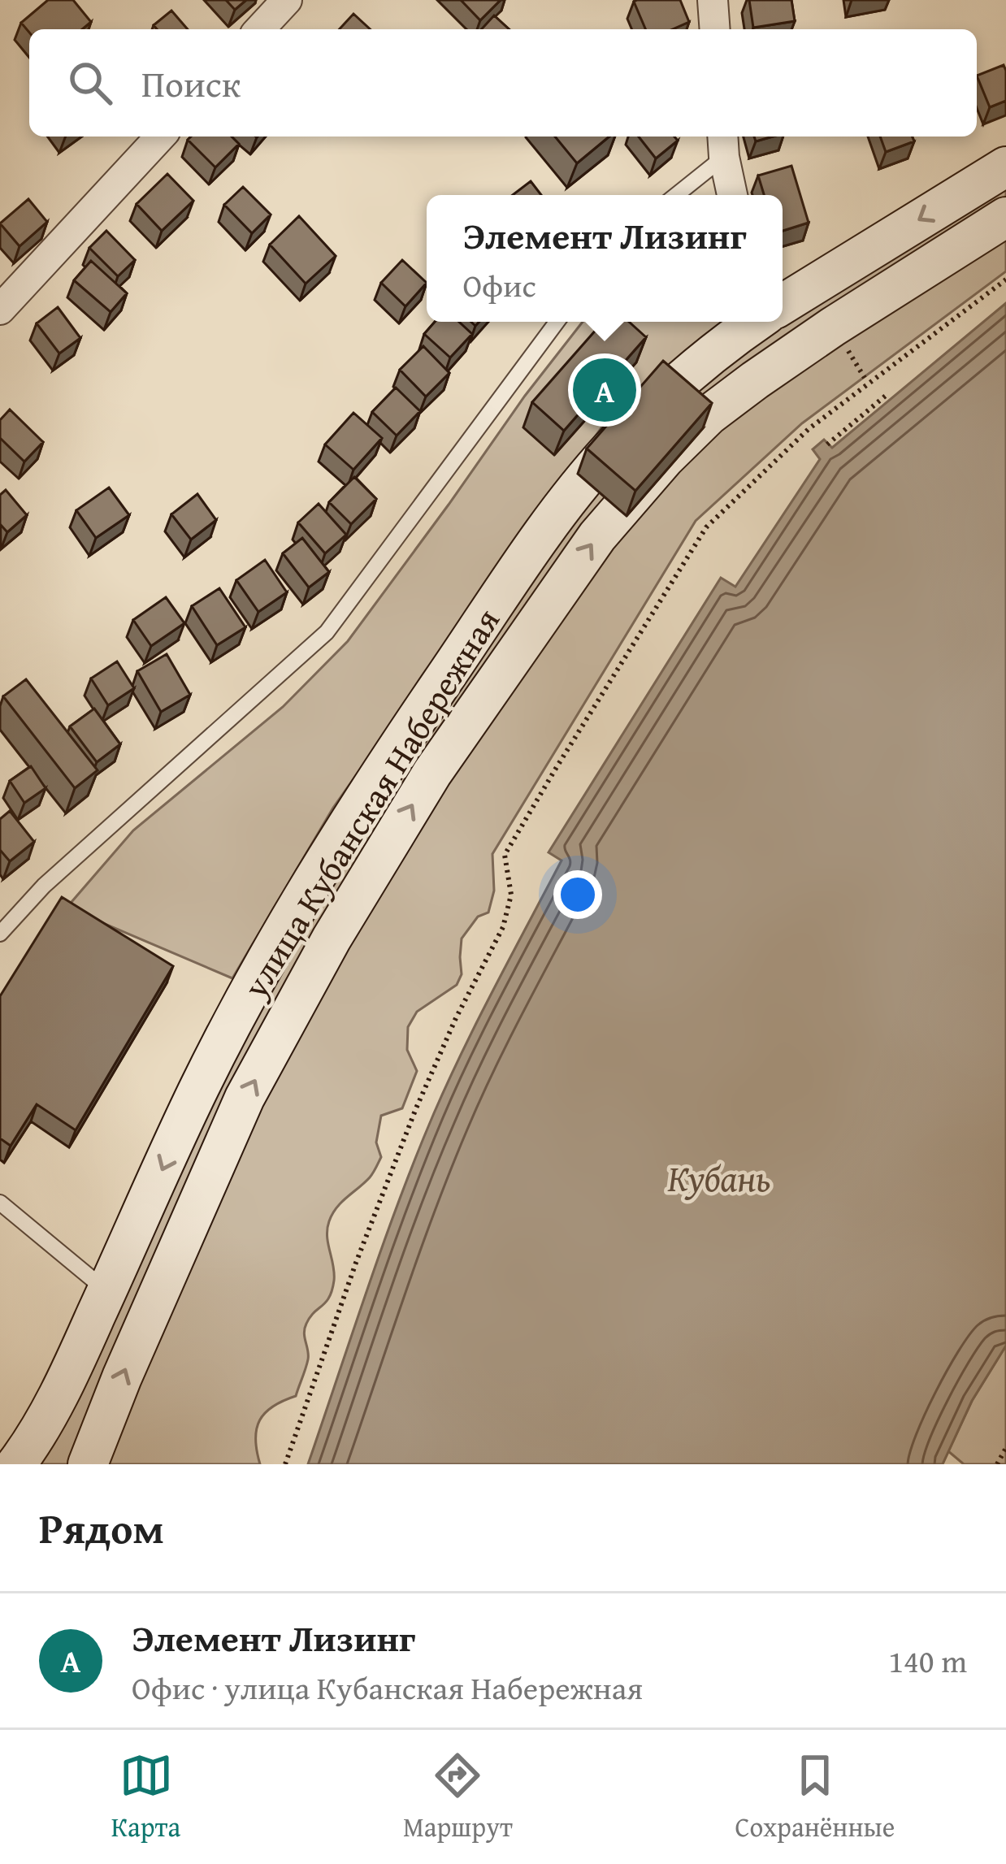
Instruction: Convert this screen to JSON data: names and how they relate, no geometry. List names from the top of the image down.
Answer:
{
  "streets": {
    "main road": ["улица Кубанская Набережная"]
  },
  "water": ["Кубань"],
  "page": {
    "search": "Поиск",
    "popup": ["Элемент Лизинг", "Офис"],
    "pins": "A",
    "heading": "Рядом",
    "list": [
      {
        "mark": "A",
        "name": "Элемент Лизинг",
        "note": "Офис · улица Кубанская Набережная",
        "value": "140 m"
      }
    ],
    "nav": ["Карта", "Маршрут", "Сохранённые"]
  }
}
